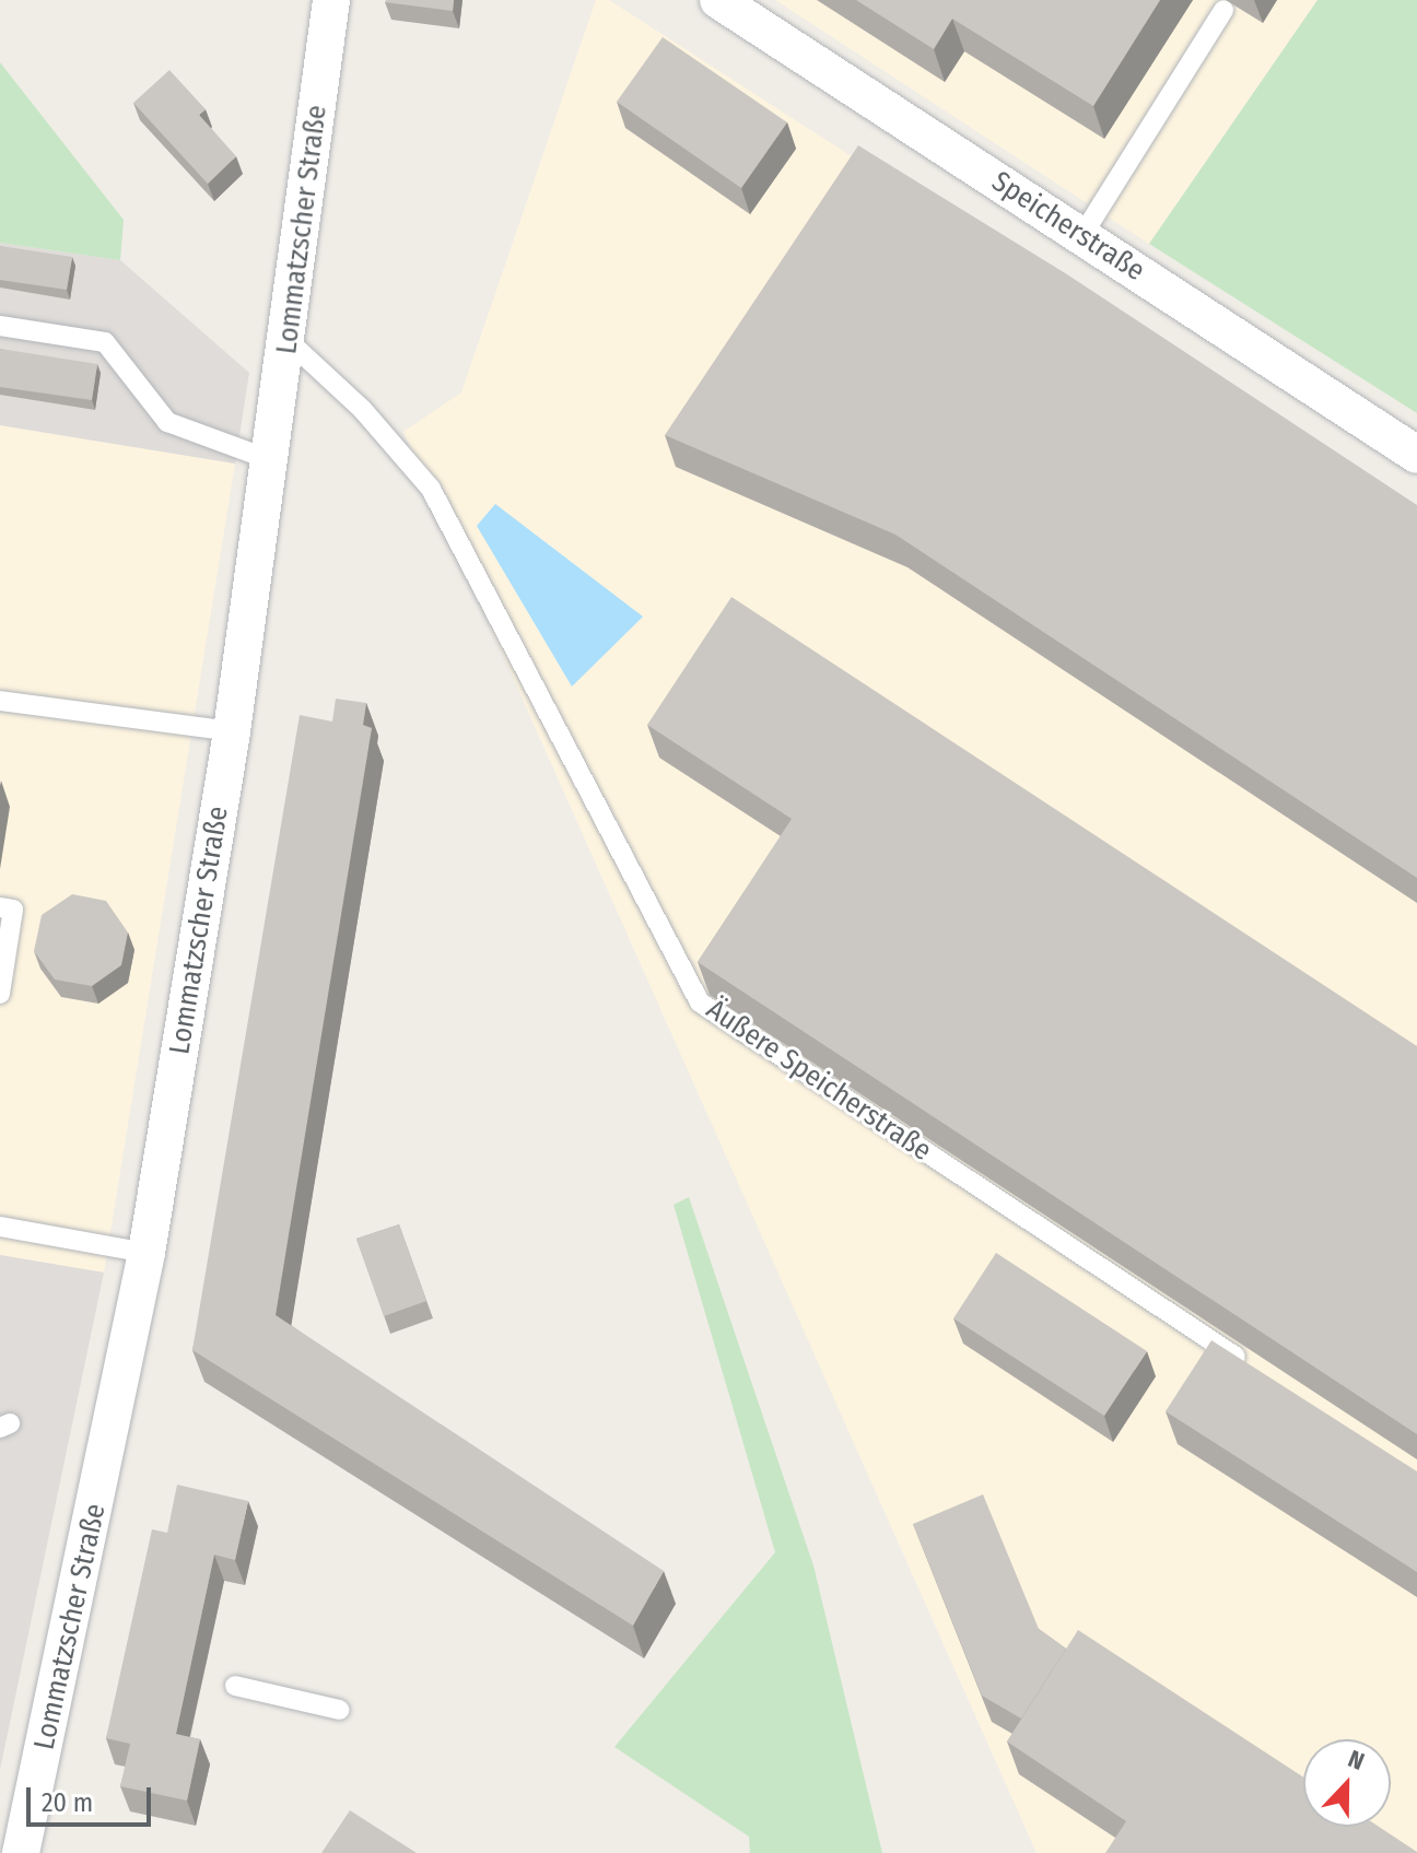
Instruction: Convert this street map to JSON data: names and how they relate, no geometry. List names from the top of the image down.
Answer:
{
  "streets": {
    "street": ["Speicherstraße", "Lommatzscher Straße"],
    "lane": ["Äußere Speicherstraße"]
  },
  "crossings": [
    ["Lommatzscher Straße", "Äußere Speicherstraße"]
  ],
  "scale_bar": "20 m",
  "north": "top"
}
